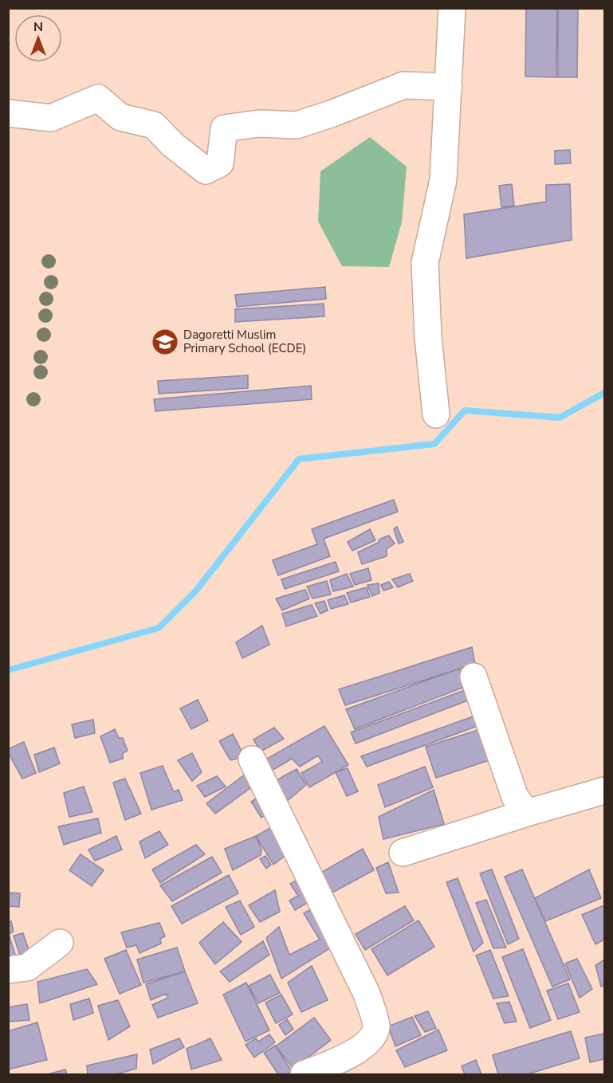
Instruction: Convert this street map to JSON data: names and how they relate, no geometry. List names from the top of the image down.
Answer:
{
  "places": {
    "school or university": ["Dagoretti Muslim Primary School (ECDE)"]
  },
  "north": "top"
}
